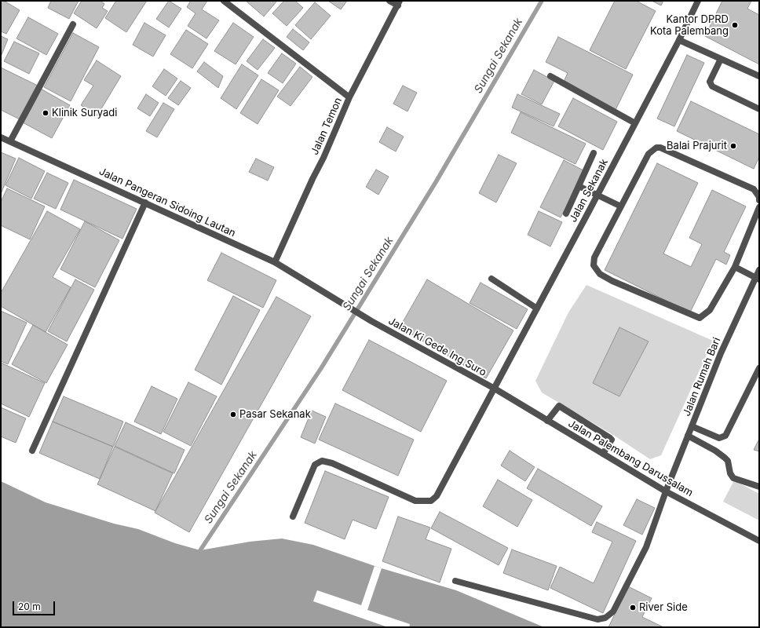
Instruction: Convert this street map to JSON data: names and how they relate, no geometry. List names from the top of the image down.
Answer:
{
  "streets": {
    "street": [
      "Jalan Temon",
      "Jalan Sekanak",
      "Jalan Pangeran Sidoing Lautan",
      "Jalan Ki Gede Ing Suro",
      "Jalan Rumah Bari",
      "Jalan Palembang Darussalam"
    ]
  },
  "crossings": [
    ["Jalan Temon", "Jalan Pangeran Sidoing Lautan"],
    ["Jalan Sekanak", "Jalan Ki Gede Ing Suro"],
    ["Jalan Sekanak", "Jalan Palembang Darussalam"],
    ["Jalan Pangeran Sidoing Lautan", "Jalan Ki Gede Ing Suro"],
    ["Jalan Ki Gede Ing Suro", "Jalan Palembang Darussalam"],
    ["Jalan Rumah Bari", "Jalan Palembang Darussalam"]
  ],
  "water": ["Sungai Sekanak"],
  "places": [
    "Kantor DPRD Kota Palembang",
    "Klinik Suryadi",
    "Balai Prajurit",
    "Pasar Sekanak",
    "River Side"
  ],
  "scale_bar": "20 m"
}
